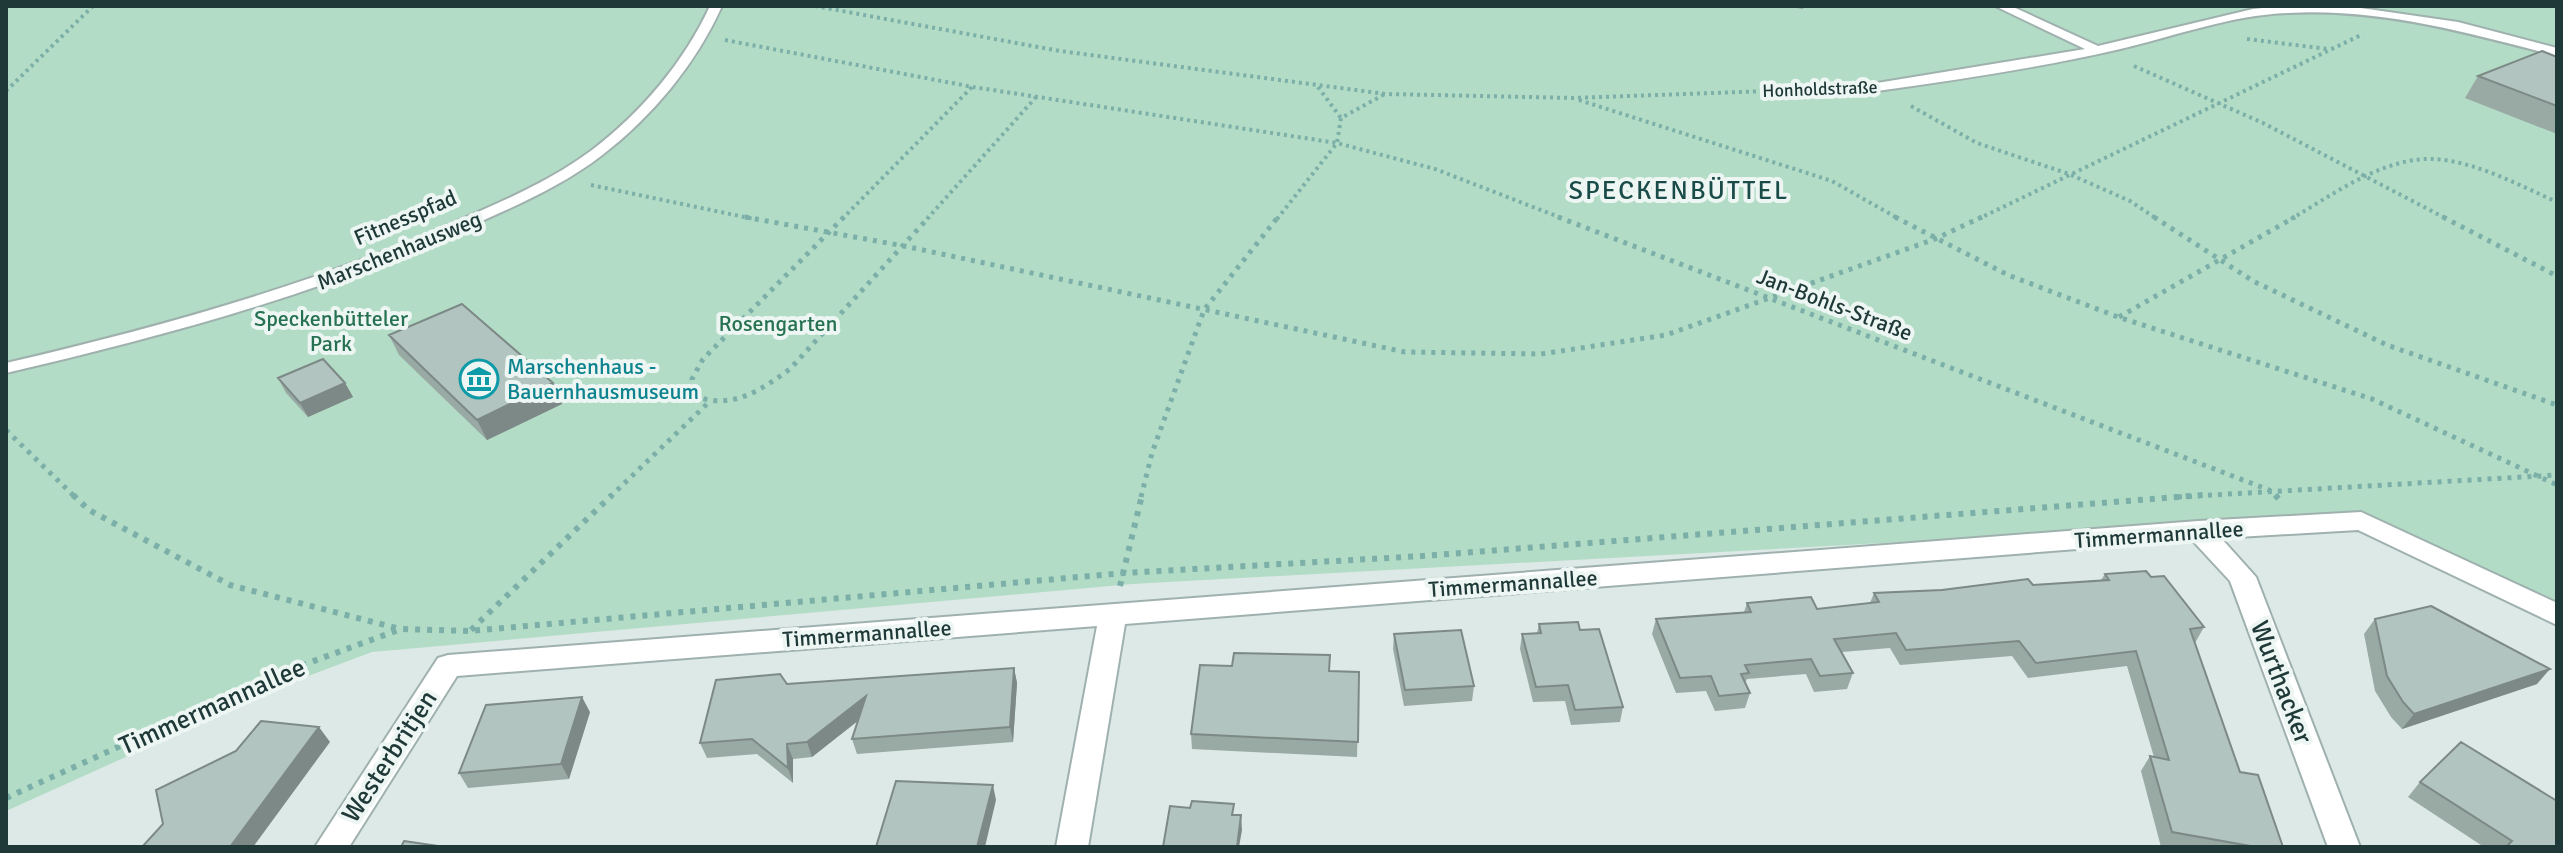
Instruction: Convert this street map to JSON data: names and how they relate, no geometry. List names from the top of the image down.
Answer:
{
  "streets": {
    "street": ["Timmermannallee", "Wurthacker", "Westerbritjen"],
    "lane": ["Honholdstraße", "Marschenhausweg"],
    "path": ["Jan-Bohls-Straße"]
  },
  "crossings": [
    ["Marschenhausweg", "Jan-Bohls-Straße"],
    ["Jan-Bohls-Straße", "Timmermannallee"],
    ["Timmermannallee", "Wurthacker"],
    ["Timmermannallee", "Westerbritjen"]
  ],
  "districts": ["SPECKENBÜTTEL"],
  "parks": ["Speckenbütteler Park", "Rosengarten"],
  "places": {
    "museum": ["Marschenhaus - Bauernhausmuseum"]
  }
}
